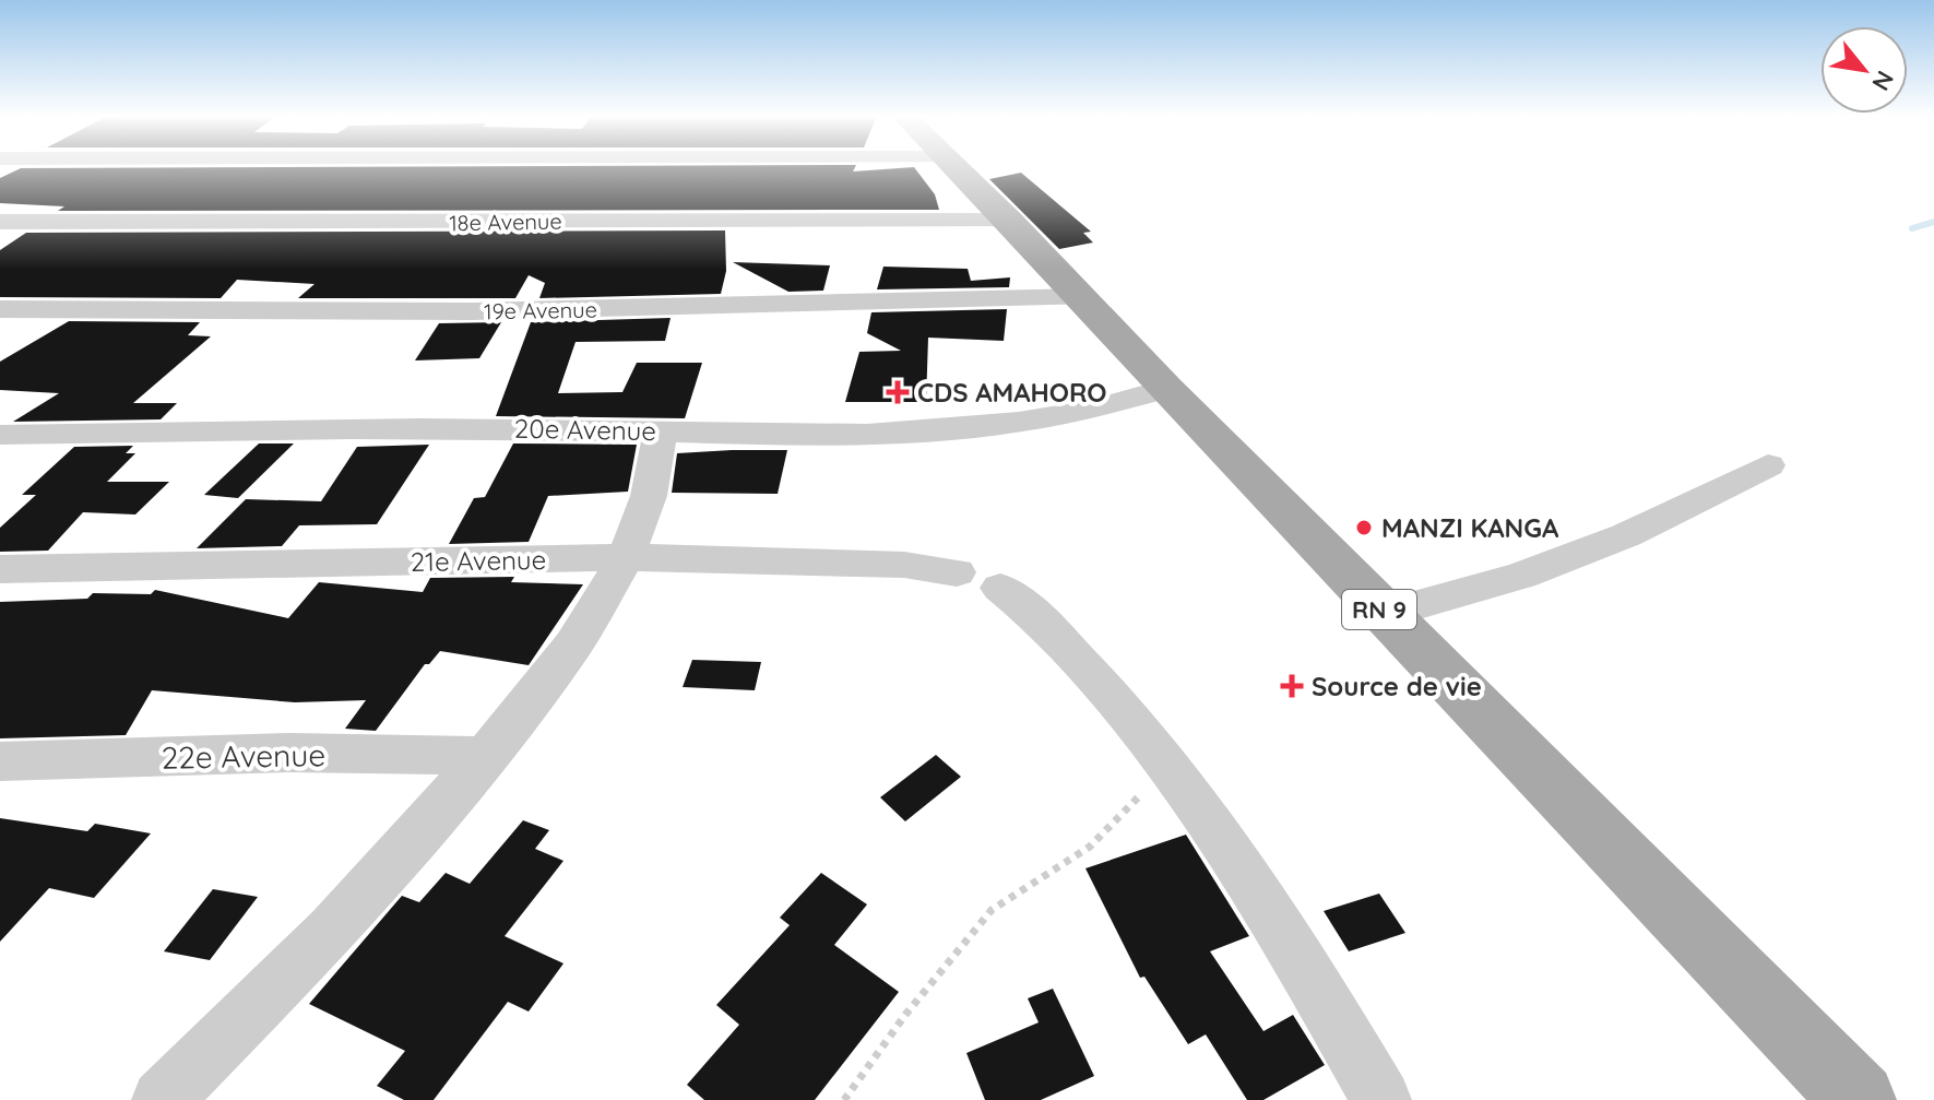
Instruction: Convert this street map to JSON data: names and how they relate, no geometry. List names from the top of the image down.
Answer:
{
  "streets": {
    "main road": ["RN 9"],
    "street": [
      "18e Avenue",
      "19e Avenue",
      "20e Avenue",
      "21e Avenue",
      "22e Avenue"
    ]
  },
  "crossings": [
    ["18e Avenue", "RN 9"],
    ["19e Avenue", "RN 9"],
    ["20e Avenue", "RN 9"]
  ],
  "places": {
    "health": ["CDS AMAHORO", "Source de vie"],
    "other": ["MANZI KANGA"]
  },
  "north": "bottom right"
}
